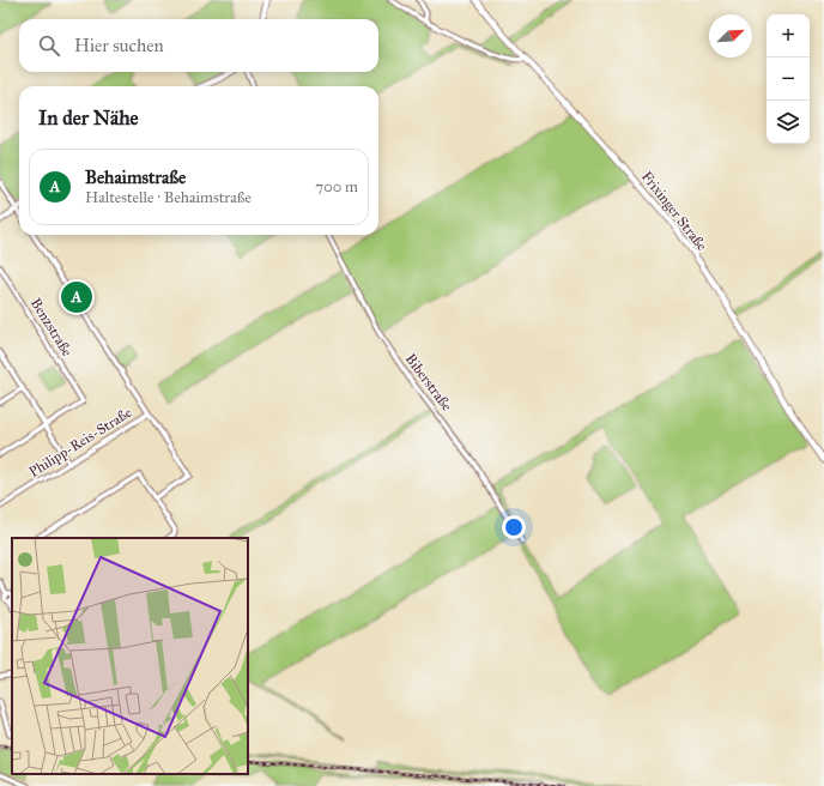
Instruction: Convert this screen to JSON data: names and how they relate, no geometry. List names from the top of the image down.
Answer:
{
  "streets": {
    "street": [
      "Frixinger Straße",
      "Benzstraße",
      "Biberstraße",
      "Philipp-Reis-Straße"
    ]
  },
  "north": "top right",
  "page": {
    "map_buttons": ["+", "−"],
    "search": "Hier suchen",
    "heading": "In der Nähe",
    "list": [
      {
        "mark": "A",
        "name": "Behaimstraße",
        "note": "Haltestelle · Behaimstraße",
        "value": "700 m"
      }
    ],
    "pins": "A"
  }
}
